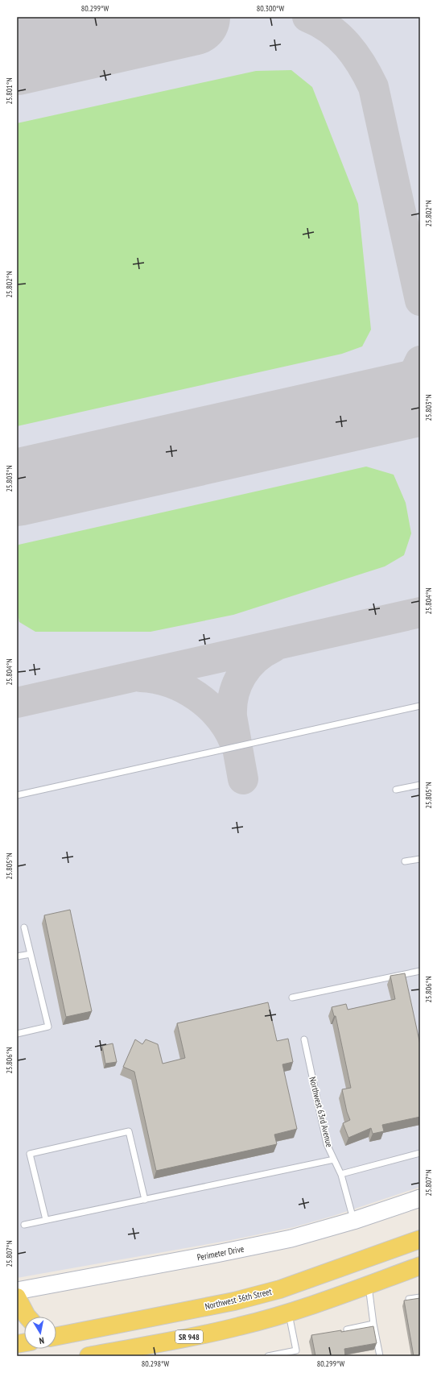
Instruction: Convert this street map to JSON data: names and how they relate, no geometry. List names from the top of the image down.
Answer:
{
  "streets": {
    "main road": ["Northwest 36th Street", "SR 948"],
    "street": ["Perimeter Drive"],
    "lane": ["Northwest 63rd Avenue"]
  },
  "crossings": [
    ["Northwest 63rd Avenue", "Perimeter Drive"]
  ],
  "north": "bottom",
  "coordinates": [
    "80.299°W",
    "80.300°W",
    "25.801°N",
    "25.802°N",
    "25.803°N",
    "25.804°N",
    "25.805°N",
    "25.806°N",
    "25.807°N",
    "80.298°W"
  ]
}
